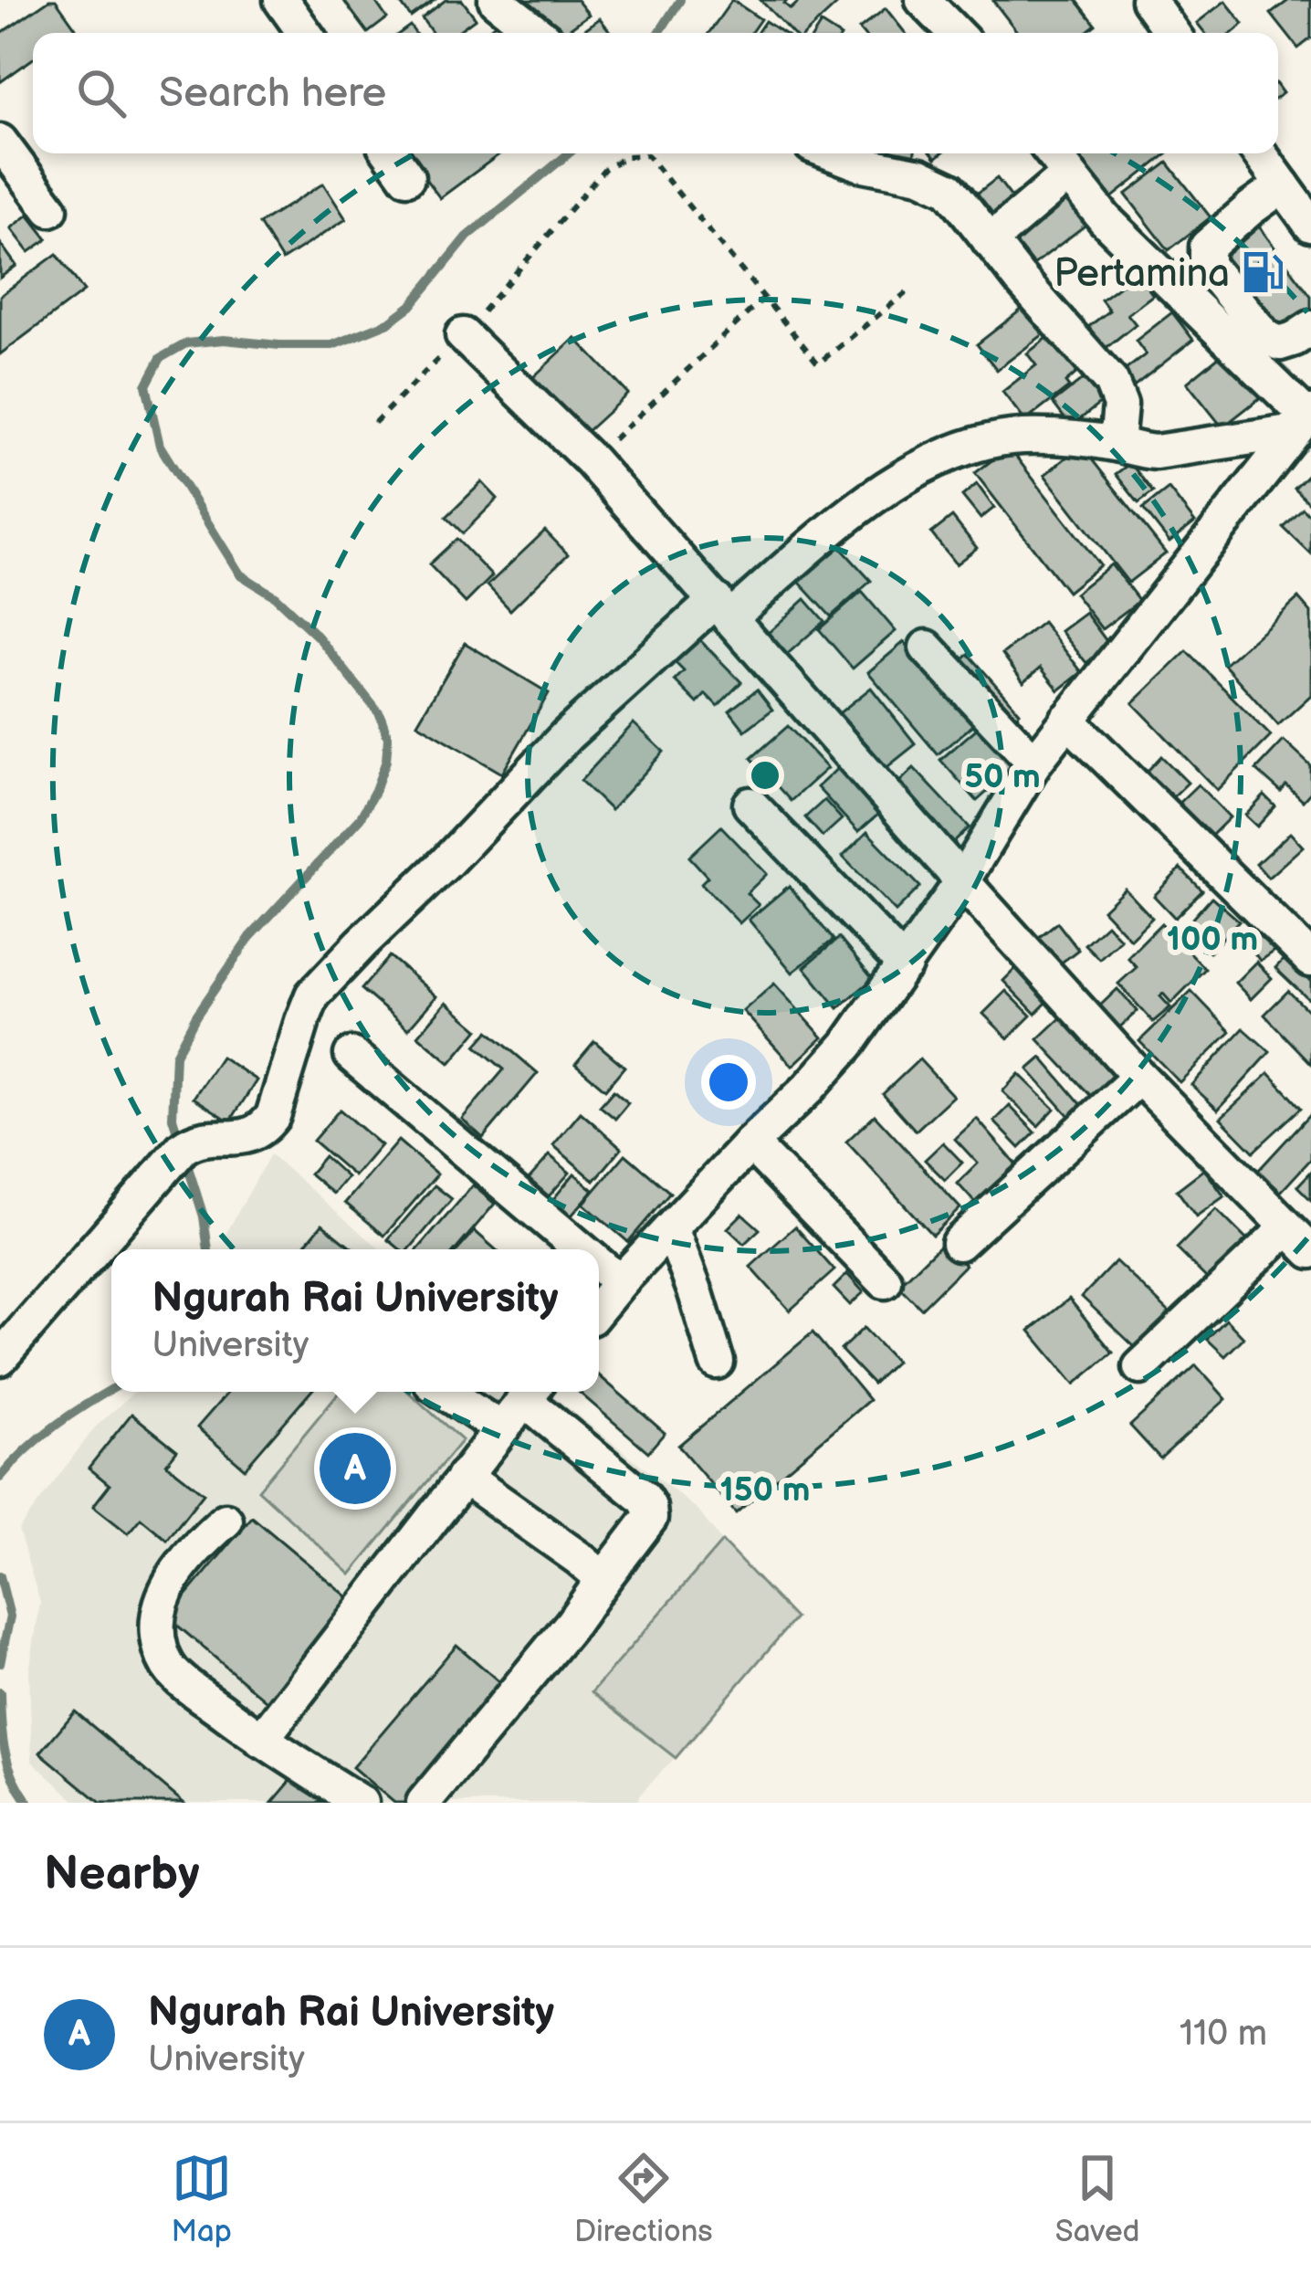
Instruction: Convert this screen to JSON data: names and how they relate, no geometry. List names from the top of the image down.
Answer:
{
  "places": {
    "fuel station": ["Pertamina"]
  },
  "page": {
    "search": "Search here",
    "popup": ["Ngurah Rai University", "University"],
    "pins": "A",
    "heading": "Nearby",
    "list": [
      {
        "mark": "A",
        "name": "Ngurah Rai University",
        "note": "University",
        "value": "110 m"
      }
    ],
    "nav": ["Map", "Directions", "Saved"]
  },
  "rings": ["50 m", "100 m", "150 m"]
}
